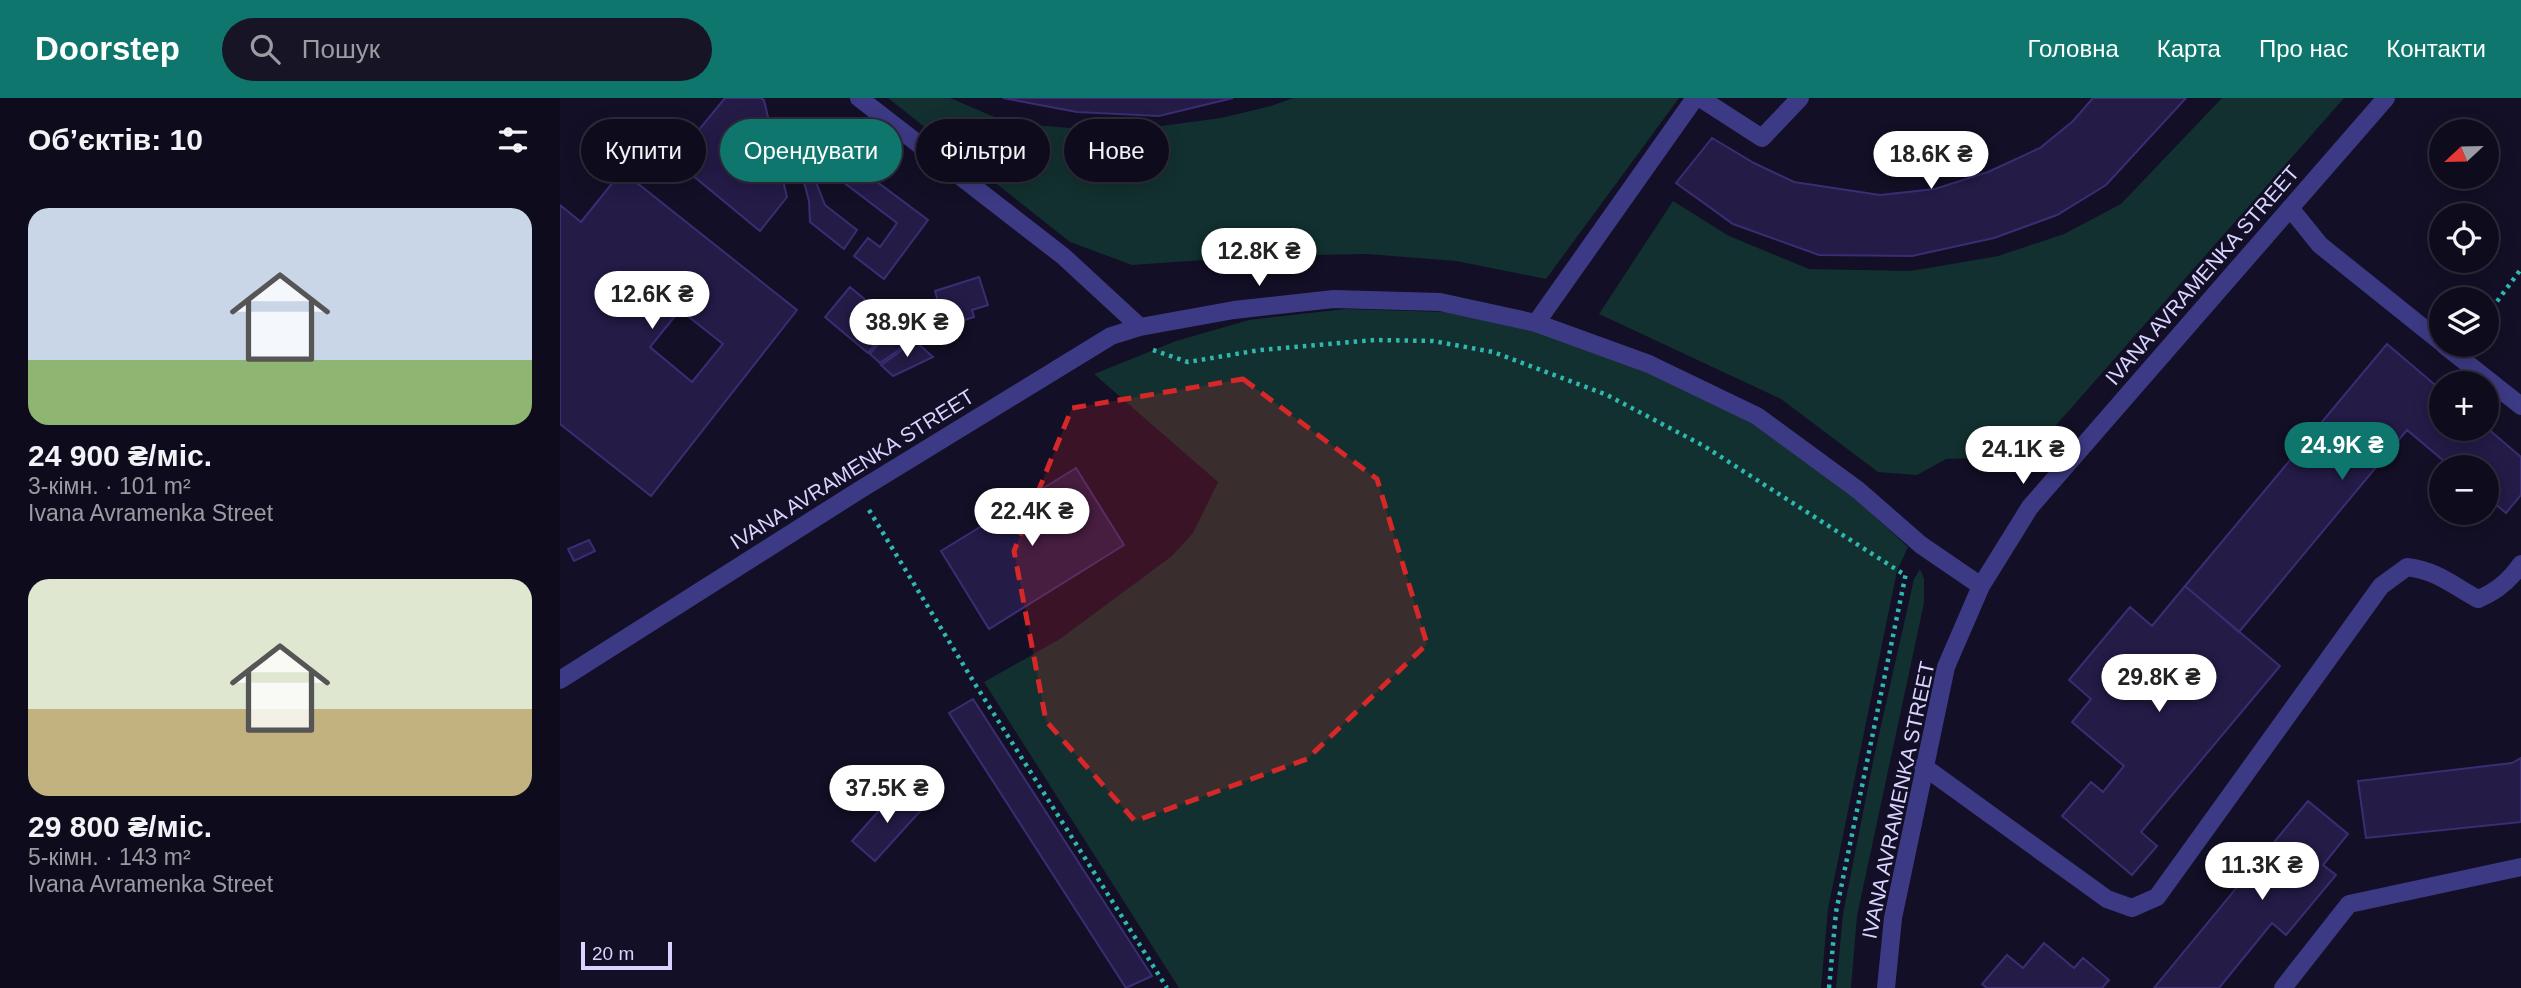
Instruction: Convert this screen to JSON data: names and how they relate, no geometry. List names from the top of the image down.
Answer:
{
  "streets": {
    "street": ["IVANA AVRAMENKA STREET"]
  },
  "scale_bar": "20 m",
  "north": "left",
  "page": {
    "header": "Doorstep",
    "search": "Пошук",
    "nav": [
      "Головна",
      "Карта",
      "Про нас",
      "Контакти"
    ],
    "heading": "Об’єктів: 10",
    "map_buttons": ["+", "−"],
    "chip": [
      "Купити",
      "Орендувати",
      "Фільтри",
      "Нове"
    ],
    "price": [
      "18.6K ₴",
      "12.8K ₴",
      "12.6K ₴",
      "38.9K ₴",
      "24.9K ₴",
      "24.1K ₴",
      "22.4K ₴",
      "29.8K ₴",
      "37.5K ₴",
      "11.3K ₴"
    ],
    "list": [
      {
        "name": "24 900 ₴/міс.",
        "note": "3-кімн. · 101 m² · Ivana Avramenka Street"
      },
      {
        "name": "29 800 ₴/міс.",
        "note": "5-кімн. · 143 m² · Ivana Avramenka Street"
      }
    ],
    "scale": "20 m"
  }
}
